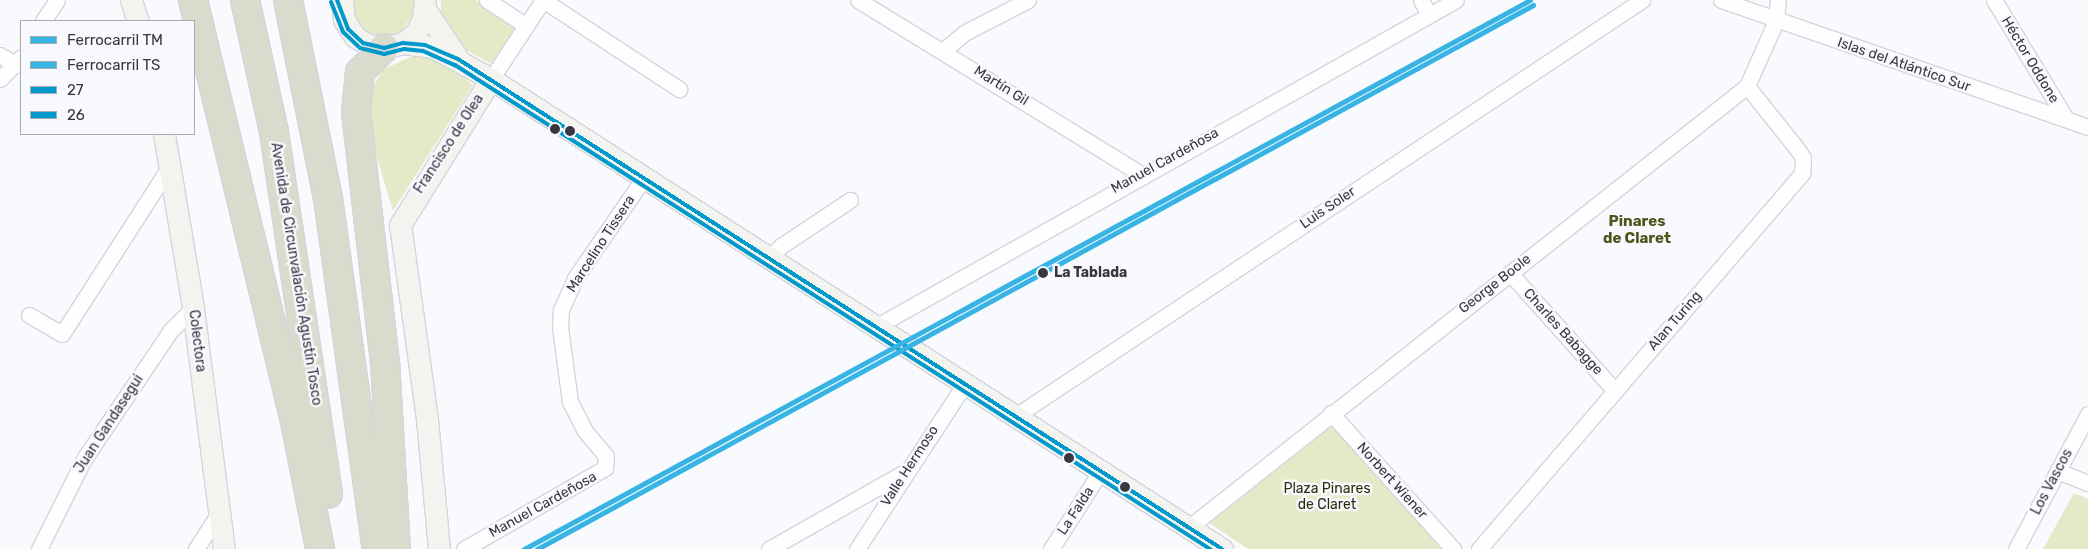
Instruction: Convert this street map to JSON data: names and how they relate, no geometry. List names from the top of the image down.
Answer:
{
  "streets": {
    "highway": ["Avenida de Circunvalación Agustín Tosco"],
    "main road": ["Francisco de Olea", "Colectora"],
    "street": [
      "Héctor Oddone",
      "Islas del Atlántico Sur",
      "Martín Gil",
      "Manuel Cardeñosa",
      "Luis Soler",
      "Marcelino Tissera",
      "George Boole",
      "Alan Turing",
      "Charles Babagge",
      "Juan Gandasegui",
      "Valle Hermoso",
      "Norbert Wiener",
      "Los Vascos",
      "La Falda"
    ]
  },
  "crossings": [
    ["Héctor Oddone", "Islas del Atlántico Sur"],
    ["Islas del Atlántico Sur", "George Boole"],
    ["Martín Gil", "Manuel Cardeñosa"],
    ["Manuel Cardeñosa", "Marcelino Tissera"],
    ["George Boole", "Alan Turing"],
    ["George Boole", "Charles Babagge"],
    ["George Boole", "Norbert Wiener"],
    ["Alan Turing", "Charles Babagge"],
    ["Colectora", "Juan Gandasegui"]
  ],
  "districts": ["Pinares de Claret"],
  "parks": ["Plaza Pinares de Claret"],
  "places": ["La Tablada"],
  "lines": [
    "rail line TM",
    "transit line 27",
    "transit line 26",
    "rail line TS"
  ],
  "legend": [
    "Ferrocarril TM",
    "Ferrocarril TS",
    "27",
    "26"
  ]
}
